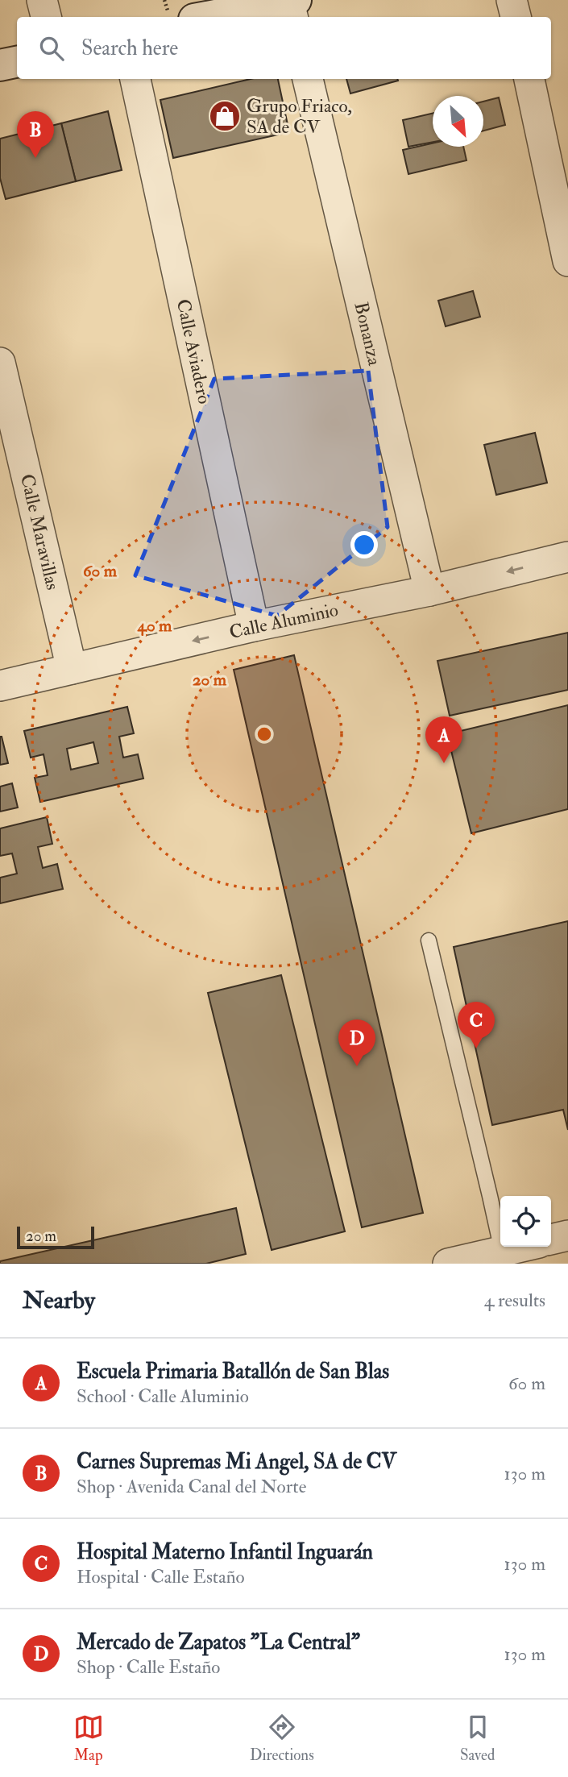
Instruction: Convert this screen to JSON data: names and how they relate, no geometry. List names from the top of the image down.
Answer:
{
  "streets": {
    "street": [
      "Bonanza",
      "Calle Aviadero",
      "Calle Maravillas",
      "Calle Aluminio"
    ]
  },
  "crossings": [
    ["Bonanza", "Calle Aluminio"],
    ["Calle Aviadero", "Calle Aluminio"],
    ["Calle Maravillas", "Calle Aluminio"]
  ],
  "one_way": ["Calle Aluminio"],
  "places": {
    "shop": ["Grupo Friaco, SA de CV"]
  },
  "scale_bar": "20 m",
  "north": "bottom right",
  "page": {
    "search": "Search here",
    "pins": [
      "B",
      "A",
      "C",
      "D"
    ],
    "scale": "20 m",
    "heading": ["Nearby", "4 results"],
    "list": [
      {
        "mark": "A",
        "name": "Escuela Primaria Batallón de San Blas",
        "note": "School · Calle Aluminio",
        "value": "60 m"
      },
      {
        "mark": "B",
        "name": "Carnes Supremas Mi Angel, SA de CV",
        "note": "Shop · Avenida Canal del Norte",
        "value": "130 m"
      },
      {
        "mark": "C",
        "name": "Hospital Materno Infantil Inguarán",
        "note": "Hospital · Calle Estaño",
        "value": "130 m"
      },
      {
        "mark": "D",
        "name": "Mercado de Zapatos \"La Central\"",
        "note": "Shop · Calle Estaño",
        "value": "130 m"
      }
    ],
    "nav": ["Map", "Directions", "Saved"]
  },
  "rings": ["60 m", "40 m", "20 m"]
}
